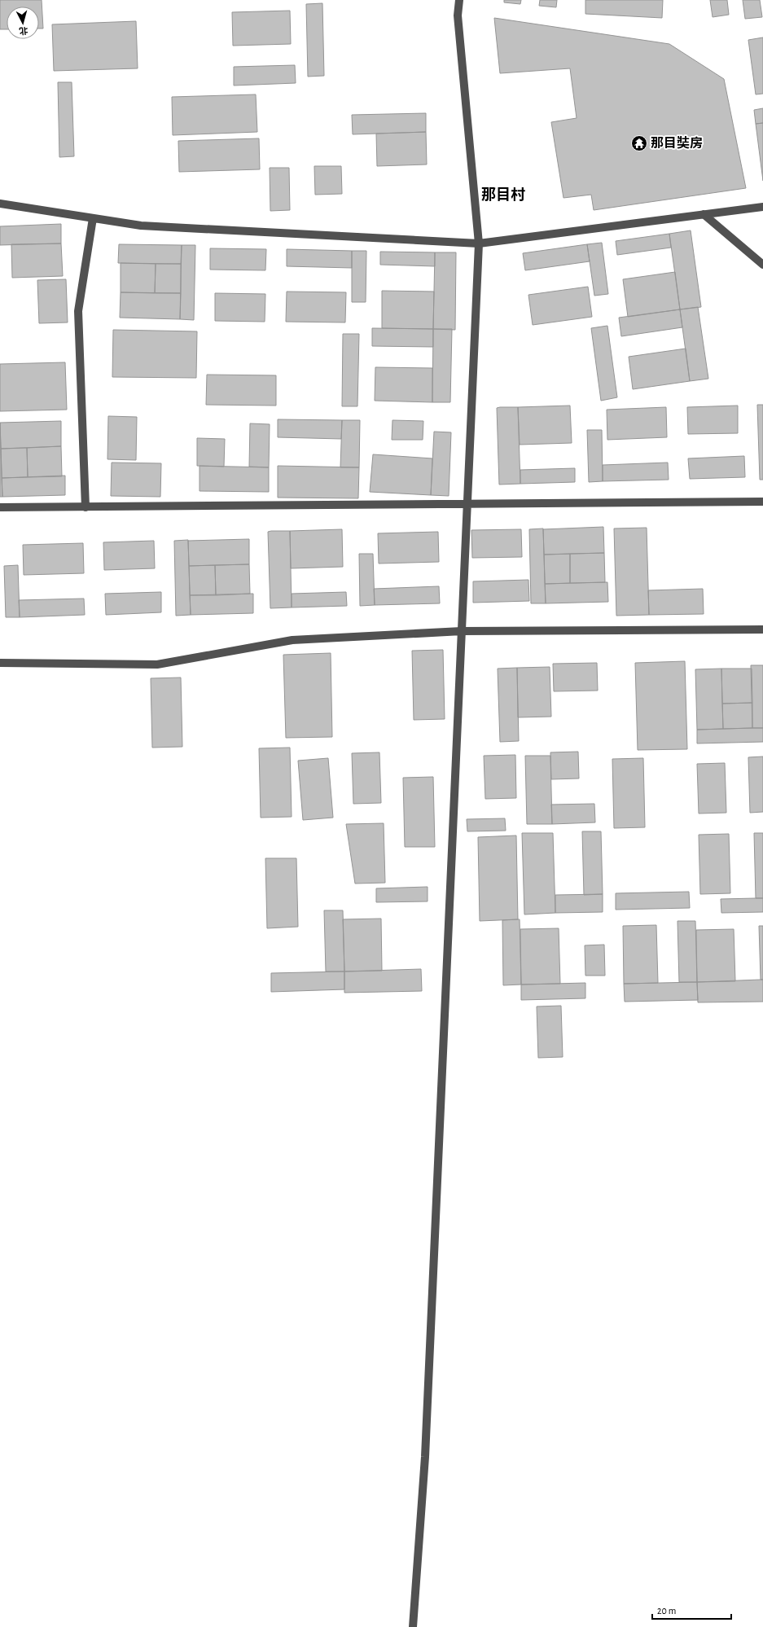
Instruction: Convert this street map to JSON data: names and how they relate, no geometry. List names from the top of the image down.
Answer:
{
  "districts": ["那目村"],
  "places": {
    "temple": ["那目奘房"]
  },
  "scale_bar": "20 m",
  "north": "bottom"
}
